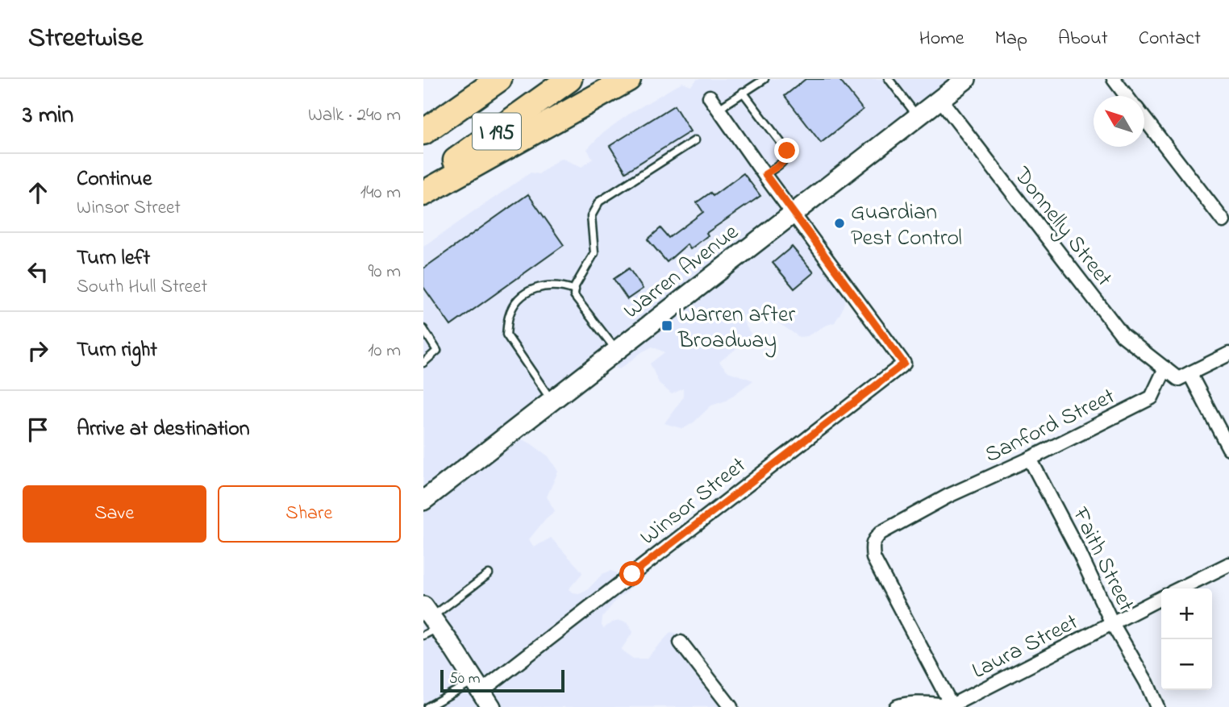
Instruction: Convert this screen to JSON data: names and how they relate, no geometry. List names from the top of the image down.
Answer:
{
  "streets": {
    "highway": ["I 195"],
    "main road": ["Warren Avenue"],
    "street": [
      "Donnelly Street",
      "Sanford Street",
      "Winsor Street",
      "Faith Street",
      "Laura Street"
    ]
  },
  "crossings": [
    ["Donnelly Street", "Warren Avenue"],
    ["Donnelly Street", "Sanford Street"],
    ["Warren Avenue", "Winsor Street"],
    ["Sanford Street", "Faith Street"],
    ["Sanford Street", "Laura Street"],
    ["Faith Street", "Laura Street"]
  ],
  "places": {
    "other": ["Guardian Pest Control"],
    "transit": ["Warren after Broadway"]
  },
  "scale_bar": "50 m",
  "north": "top left",
  "page": {
    "header": "Streetwise",
    "nav": [
      "Home",
      "Map",
      "About",
      "Contact"
    ],
    "heading": ["3 min", "Walk · 240 m"],
    "list": [
      ["Continue", "Winsor Street", "140 m"],
      ["Turn left", "South Hull Street", "90 m"],
      ["Turn right", "10 m"],
      "Arrive at destination"
    ],
    "buttons": ["Save", "Share"],
    "map_buttons": ["+", "−"],
    "scale": "50 m"
  }
}
